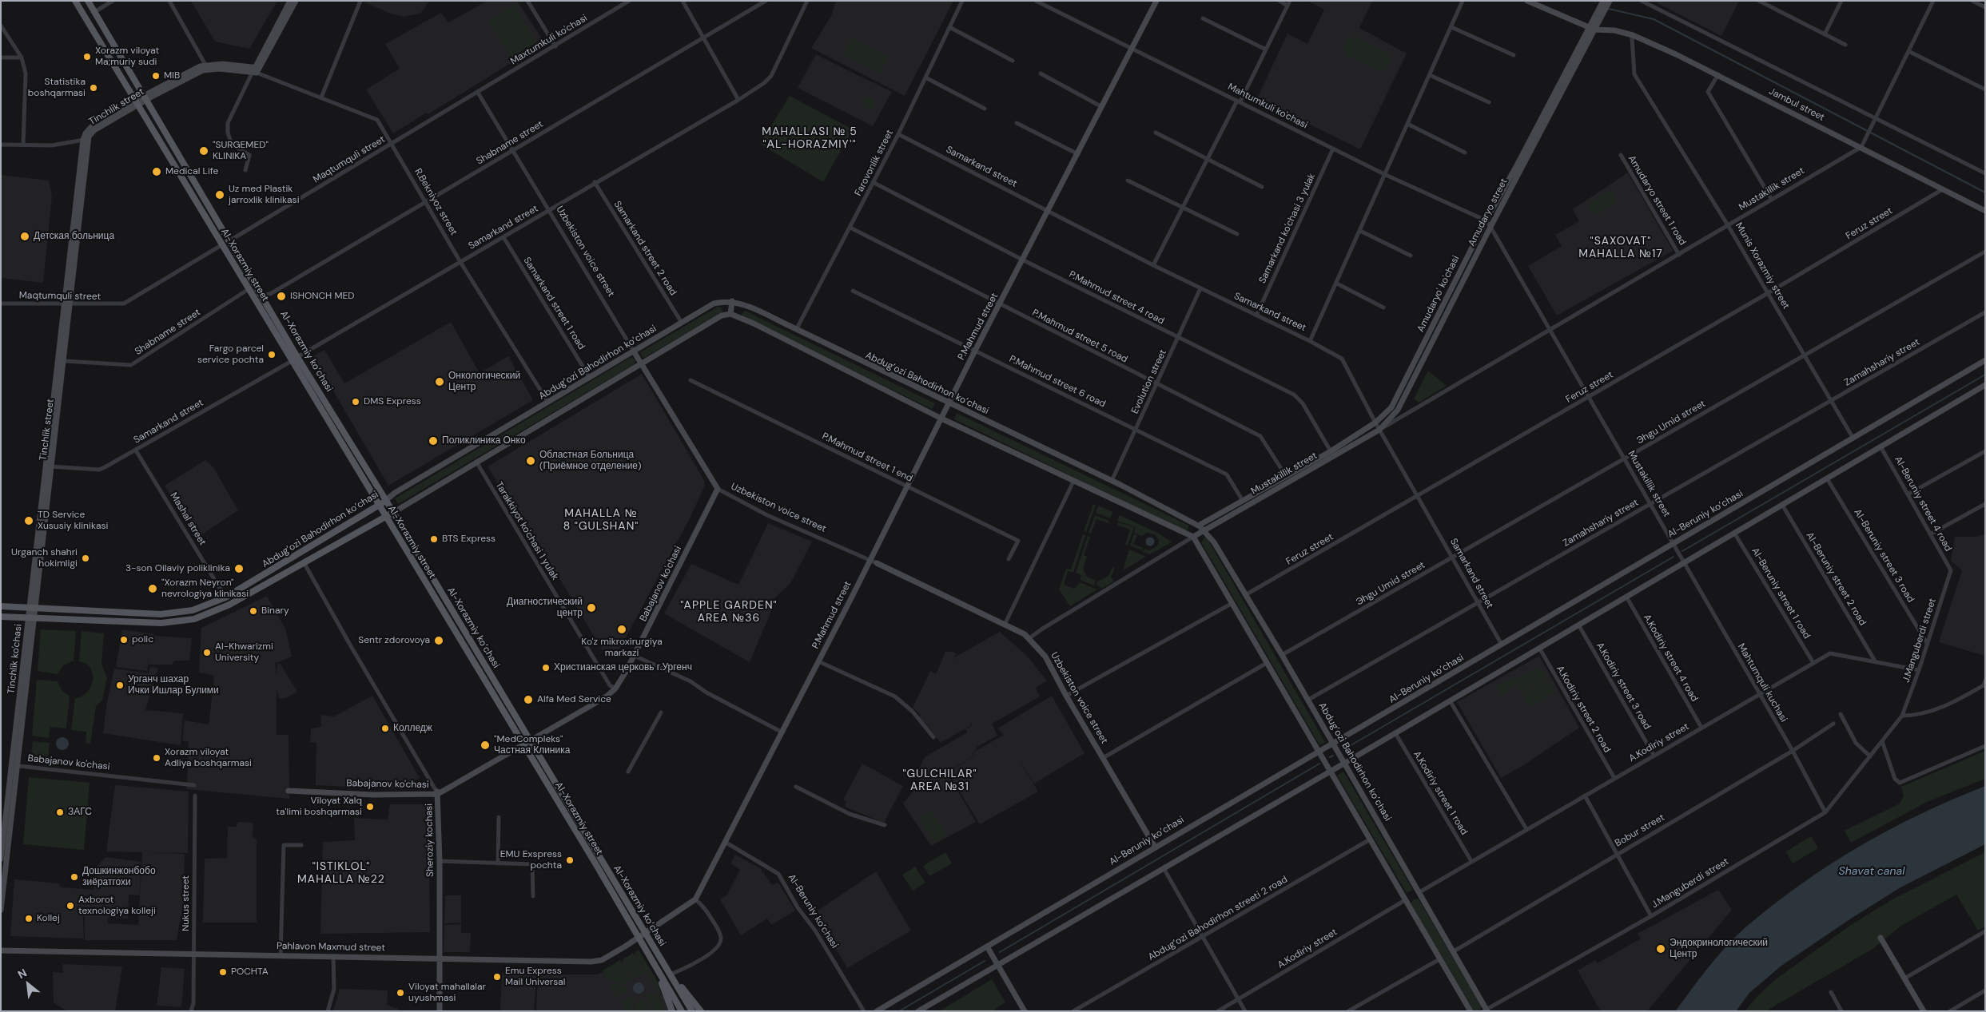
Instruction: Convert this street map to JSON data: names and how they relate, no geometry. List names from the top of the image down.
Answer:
{
  "streets": {
    "main road": [
      "Jambul street",
      "Tinchlik street",
      "Mustakillik street",
      "Amudaryo street",
      "Uzbekiston voice street",
      "Al-Xorazmiy street",
      "Amudaryo' ko'chasi",
      "P.Mahmud street",
      "Al-Xorazmiy ko’chasi",
      "Abdug’ozi Bahodirhon ko’chasi",
      "Al-Beruniy ko’chasi",
      "Babajanov ko'chasi",
      "Tinchlik ko'chasi",
      "Sheroziy kochasi",
      "Pahlavon Maxmud street"
    ],
    "street": [
      "Mаxtumkuli ko'chasi",
      "Mahtumkuli ko'chasi",
      "Shabname street",
      "Maqtumquli street",
      "Farovonlik street",
      "Samarkand street",
      "Amudaryo street 1 road",
      "R.Bekniyoz street",
      "Feruz street",
      "Samarkand ko'chasi 3 yulak",
      "Samarkand street 2 road",
      "Munis Xorazmiy street",
      "P.Mahmud street 4 road",
      "Samarkand street 1 road",
      "P.Mahmud street 5 road",
      "Zamahshariy street",
      "P.Mahmud street 6 road",
      "Evolution street",
      "Эhgu Umid street",
      "P.Mahmud street 1 end",
      "Al-Beruniy street 4 road",
      "Mashal street",
      "Tarakkiyot ko'chasi 1 yulak",
      "Al-Beruniy street 3 road",
      "Al-Beruniy street 2 road",
      "Al-Beruniy street 1 road",
      "J.Manguberdi street",
      "A.Kodiriy street 4 road",
      "Mahtumquli kuchasi",
      "A.Kodiriy street 3 road",
      "A.Kodiriy street 2 road",
      "A.Kodiriy street",
      "A.Kodiriy street 1 road",
      "Bobur street",
      "Nukus street",
      "Abdug’ozi Bahodirhon streeti 2 road"
    ]
  },
  "crossings": [
    ["Mаxtumkuli ko'chasi", "Maqtumquli street"],
    ["Mаxtumkuli ko'chasi", "Uzbekiston voice street"],
    ["Jambul street", "Mustakillik street"],
    ["Jambul street", "Amudaryo street"],
    ["Jambul street", "Feruz street"],
    ["Jambul street", "Amudaryo' ko'chasi"],
    ["Mahtumkuli ko'chasi", "Mustakillik street"],
    ["Mahtumkuli ko'chasi", "Amudaryo street"],
    ["Mahtumkuli ko'chasi", "Samarkand ko'chasi 3 yulak"],
    ["Mahtumkuli ko'chasi", "Amudaryo' ko'chasi"],
    ["Mahtumkuli ko'chasi", "P.Mahmud street"],
    ["Tinchlik street", "Shabname street"],
    ["Tinchlik street", "Maqtumquli street"],
    ["Tinchlik street", "Samarkand street"],
    ["Tinchlik street", "R.Bekniyoz street"],
    ["Tinchlik street", "Al-Xorazmiy street"],
    ["Tinchlik street", "Al-Xorazmiy ko’chasi"],
    ["Tinchlik street", "Abdug’ozi Bahodirhon ko’chasi"],
    ["Tinchlik street", "Tinchlik ko'chasi"],
    ["Shabname street", "R.Bekniyoz street"],
    ["Shabname street", "Uzbekiston voice street"],
    ["Shabname street", "Al-Xorazmiy street"],
    ["Shabname street", "Al-Xorazmiy ko’chasi"],
    ["Maqtumquli street", "R.Bekniyoz street"],
    ["Maqtumquli street", "Uzbekiston voice street"],
    ["Maqtumquli street", "Al-Xorazmiy street"],
    ["Maqtumquli street", "Al-Xorazmiy ko’chasi"],
    ["Farovonlik street", "Samarkand street"],
    ["Farovonlik street", "P.Mahmud street 4 road"],
    ["Farovonlik street", "P.Mahmud street 5 road"],
    ["Farovonlik street", "Abdug’ozi Bahodirhon ko’chasi"],
    ["Samarkand street", "Mustakillik street"],
    ["Samarkand street", "R.Bekniyoz street"],
    ["Samarkand street", "Amudaryo street"],
    ["Samarkand street", "Feruz street"],
    ["Samarkand street", "Samarkand ko'chasi 3 yulak"],
    ["Samarkand street", "Samarkand street 2 road"],
    ["Samarkand street", "Uzbekiston voice street"],
    ["Samarkand street", "Al-Xorazmiy street"],
    ["Samarkand street", "Amudaryo' ko'chasi"],
    ["Samarkand street", "Samarkand street 1 road"],
    ["Samarkand street", "P.Mahmud street"],
    ["Samarkand street", "Al-Xorazmiy ko’chasi"],
    ["Samarkand street", "Zamahshariy street"],
    ["Samarkand street", "Evolution street"],
    ["Samarkand street", "Эhgu Umid street"],
    ["Samarkand street", "Al-Beruniy ko’chasi"],
    ["Samarkand street", "Mashal street"],
    ["Mustakillik street", "Amudaryo street 1 road"],
    ["Mustakillik street", "Amudaryo street"],
    ["Mustakillik street", "Feruz street"],
    ["Mustakillik street", "Munis Xorazmiy street"],
    ["Mustakillik street", "Amudaryo' ko'chasi"],
    ["Mustakillik street", "P.Mahmud street 4 road"],
    ["Mustakillik street", "P.Mahmud street 5 road"],
    ["Mustakillik street", "Abdug’ozi Bahodirhon ko’chasi"],
    ["Mustakillik street", "Zamahshariy street"],
    ["Mustakillik street", "P.Mahmud street 6 road"],
    ["Mustakillik street", "Эhgu Umid street"],
    ["Mustakillik street", "Al-Beruniy ko’chasi"],
    ["Mustakillik street", "Mahtumquli kuchasi"],
    ["R.Bekniyoz street", "Abdug’ozi Bahodirhon ko’chasi"],
    ["Amudaryo street", "Amudaryo' ko'chasi"],
    ["Feruz street", "Munis Xorazmiy street"],
    ["Feruz street", "Abdug’ozi Bahodirhon ko’chasi"],
    ["Samarkand street 2 road", "Abdug’ozi Bahodirhon ko’chasi"],
    ["Uzbekiston voice street", "P.Mahmud street"],
    ["Uzbekiston voice street", "Abdug’ozi Bahodirhon ko’chasi"],
    ["Uzbekiston voice street", "Al-Beruniy ko’chasi"],
    ["Uzbekiston voice street", "Babajanov ko'chasi"],
    ["Al-Xorazmiy street", "Abdug’ozi Bahodirhon ko’chasi"],
    ["Al-Xorazmiy street", "Babajanov ko'chasi"],
    ["Al-Xorazmiy street", "Pahlavon Maxmud street"],
    ["Munis Xorazmiy street", "Zamahshariy street"],
    ["Munis Xorazmiy street", "Эhgu Umid street"],
    ["Munis Xorazmiy street", "Al-Beruniy ko’chasi"],
    ["P.Mahmud street 4 road", "P.Mahmud street"],
    ["P.Mahmud street 4 road", "Evolution street"],
    ["Samarkand street 1 road", "Abdug’ozi Bahodirhon ko’chasi"],
    ["P.Mahmud street", "P.Mahmud street 5 road"],
    ["P.Mahmud street", "Abdug’ozi Bahodirhon ko’chasi"],
    ["P.Mahmud street", "P.Mahmud street 6 road"],
    ["P.Mahmud street", "P.Mahmud street 1 end"],
    ["P.Mahmud street", "Al-Beruniy ko’chasi"],
    ["P.Mahmud street", "Pahlavon Maxmud street"],
    ["P.Mahmud street 5 road", "Evolution street"],
    ["Al-Xorazmiy ko’chasi", "Abdug’ozi Bahodirhon ko’chasi"],
    ["Al-Xorazmiy ko’chasi", "Babajanov ko'chasi"],
    ["Al-Xorazmiy ko’chasi", "Pahlavon Maxmud street"],
    ["Abdug’ozi Bahodirhon ko’chasi", "Zamahshariy street"],
    ["Abdug’ozi Bahodirhon ko’chasi", "Evolution street"],
    ["Abdug’ozi Bahodirhon ko’chasi", "Эhgu Umid street"],
    ["Abdug’ozi Bahodirhon ko’chasi", "Al-Beruniy ko’chasi"],
    ["Abdug’ozi Bahodirhon ko’chasi", "Mashal street"],
    ["Abdug’ozi Bahodirhon ko’chasi", "Tarakkiyot ko'chasi 1 yulak"],
    ["Abdug’ozi Bahodirhon ko’chasi", "J.Manguberdi street"],
    ["Abdug’ozi Bahodirhon ko’chasi", "Tinchlik ko'chasi"],
    ["Abdug’ozi Bahodirhon ko’chasi", "A.Kodiriy street"],
    ["Abdug’ozi Bahodirhon ko’chasi", "Bobur street"],
    ["Abdug’ozi Bahodirhon ko’chasi", "Sheroziy kochasi"],
    ["P.Mahmud street 6 road", "Evolution street"],
    ["Al-Beruniy street 4 road", "J.Manguberdi street"],
    ["Tarakkiyot ko'chasi 1 yulak", "Babajanov ko'chasi"],
    ["Al-Beruniy street 3 road", "J.Manguberdi street"],
    ["Al-Beruniy street 2 road", "A.Kodiriy street"],
    ["Babajanov ko'chasi", "Tinchlik ko'chasi"],
    ["Babajanov ko'chasi", "Sheroziy kochasi"],
    ["Al-Beruniy street 1 road", "A.Kodiriy street"],
    ["J.Manguberdi street", "Mahtumquli kuchasi"],
    ["J.Manguberdi street", "A.Kodiriy street"],
    ["A.Kodiriy street 4 road", "A.Kodiriy street"],
    ["Mahtumquli kuchasi", "A.Kodiriy street"],
    ["Mahtumquli kuchasi", "Bobur street"],
    ["A.Kodiriy street 3 road", "A.Kodiriy street"],
    ["A.Kodiriy street 2 road", "A.Kodiriy street"],
    ["A.Kodiriy street", "A.Kodiriy street 1 road"],
    ["Sheroziy kochasi", "Pahlavon Maxmud street"],
    ["Nukus street", "Pahlavon Maxmud street"]
  ],
  "districts": [
    "MAHALLASI № 5 \"АL-HORAZMIY'\"",
    "\"SAXOVAT\" MAHALLA №17",
    "MAHALLA № 8 \"GULSHAN\"",
    "\"APPLE GARDEN\" AREA №36",
    "\"GULCHILAR\" AREA №31",
    "\"ISTIKLOL\" MAHALLA №22"
  ],
  "water": ["Shavat canal"],
  "places": [
    "Xorazm viloyat Ma;muriy sudi",
    "MIB",
    "Statistika boshqarmasi",
    "\"SURGEMED\" KLINIKA",
    "Medical Life",
    "Uz med Plastik jarroxlik klinikasi",
    "Детская больница",
    "ISHONCH MED",
    "Fargo parcel service pochta",
    "Онкологический Центр",
    "DMS Express",
    "Поликлиника Онко",
    "Областная Больница (Приёмное отделение)",
    "TD Service Xususiy klinikasi",
    "BTS Express",
    "Urganch shahri hokimligi",
    "3-son Oilaviy poliklinika",
    "\"Xorazm Neyron\" nevrologiya klinikasi",
    "Диагностический центр",
    "Binary",
    "Ko'z mikroxirurgiya markazi",
    "polic",
    "Sentr zdorovoya",
    "Al-Khwarizmi University",
    "Христианская церковь г.Ургенч",
    "Урганч шахар Ички Ишлар Булими",
    "Alfa Med Service",
    "Колледж",
    "\"MedCompleks\" Частная Клиника",
    "Xorazm viloyat Adliya boshqarmasi",
    "Viloyat Xalq ta'limi boshqarmasi",
    "ЗАГС",
    "EMU Exspress pochta",
    "Дошкинжонбобо зиёратгохи",
    "Axborot texnologiya kolleji",
    "Kollej",
    "Эндокринологический Центр",
    "POCHTA",
    "Emu Express Mail Universal",
    "Viloyat mahallalar uyushmasi"
  ],
  "north": "top left"
}
